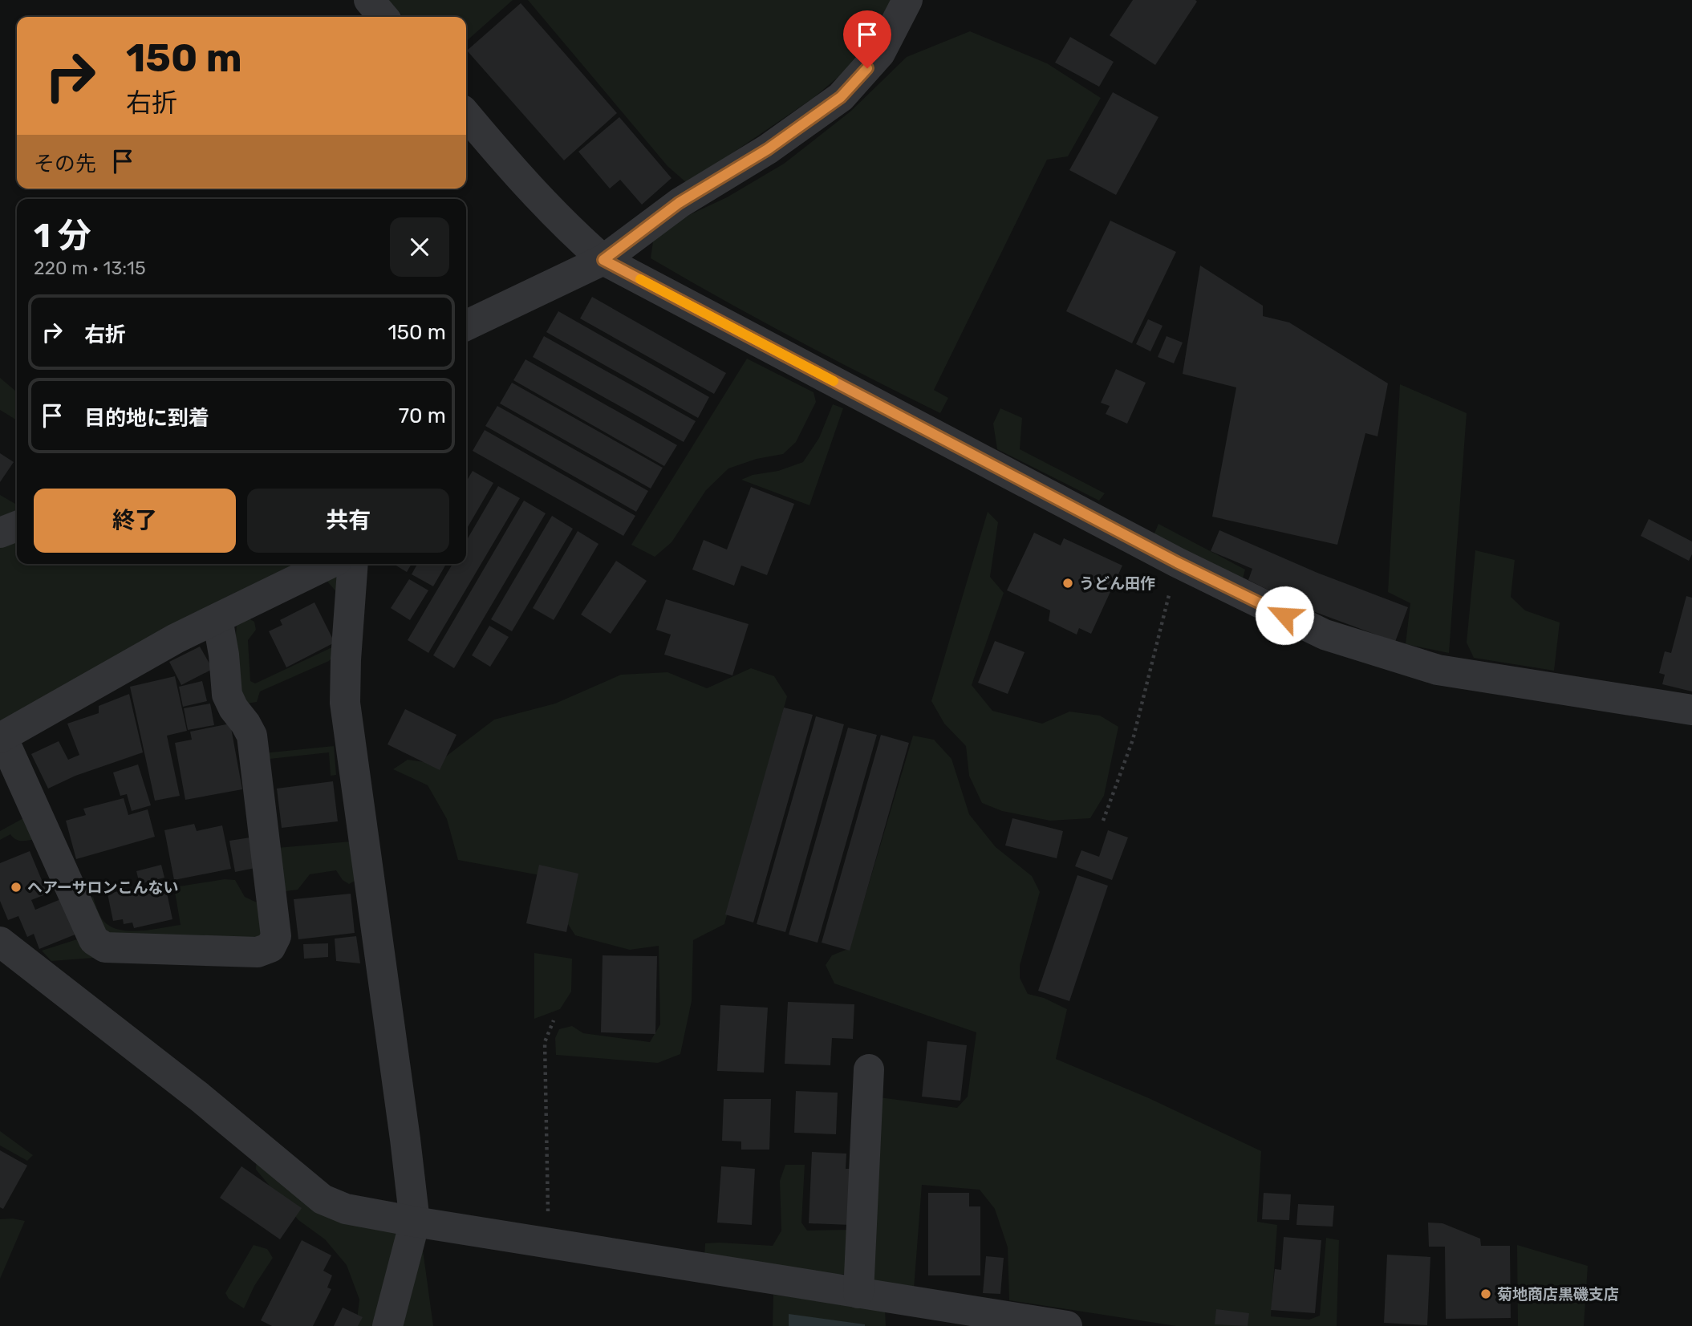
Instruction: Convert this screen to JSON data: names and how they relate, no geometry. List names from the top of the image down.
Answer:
{
  "places": ["うどん田作", "ヘアーサロンこんない", "菊地商店黒磯支店"],
  "page": {
    "turn": ["150 m", "右折"],
    "then": "その先",
    "heading": ["1 分", "220 m · 13:15"],
    "list": [
      {
        "name": "右折",
        "value": "150 m"
      },
      {
        "name": "目的地に到着",
        "value": "70 m"
      }
    ],
    "buttons": ["終了", "共有"]
  }
}
